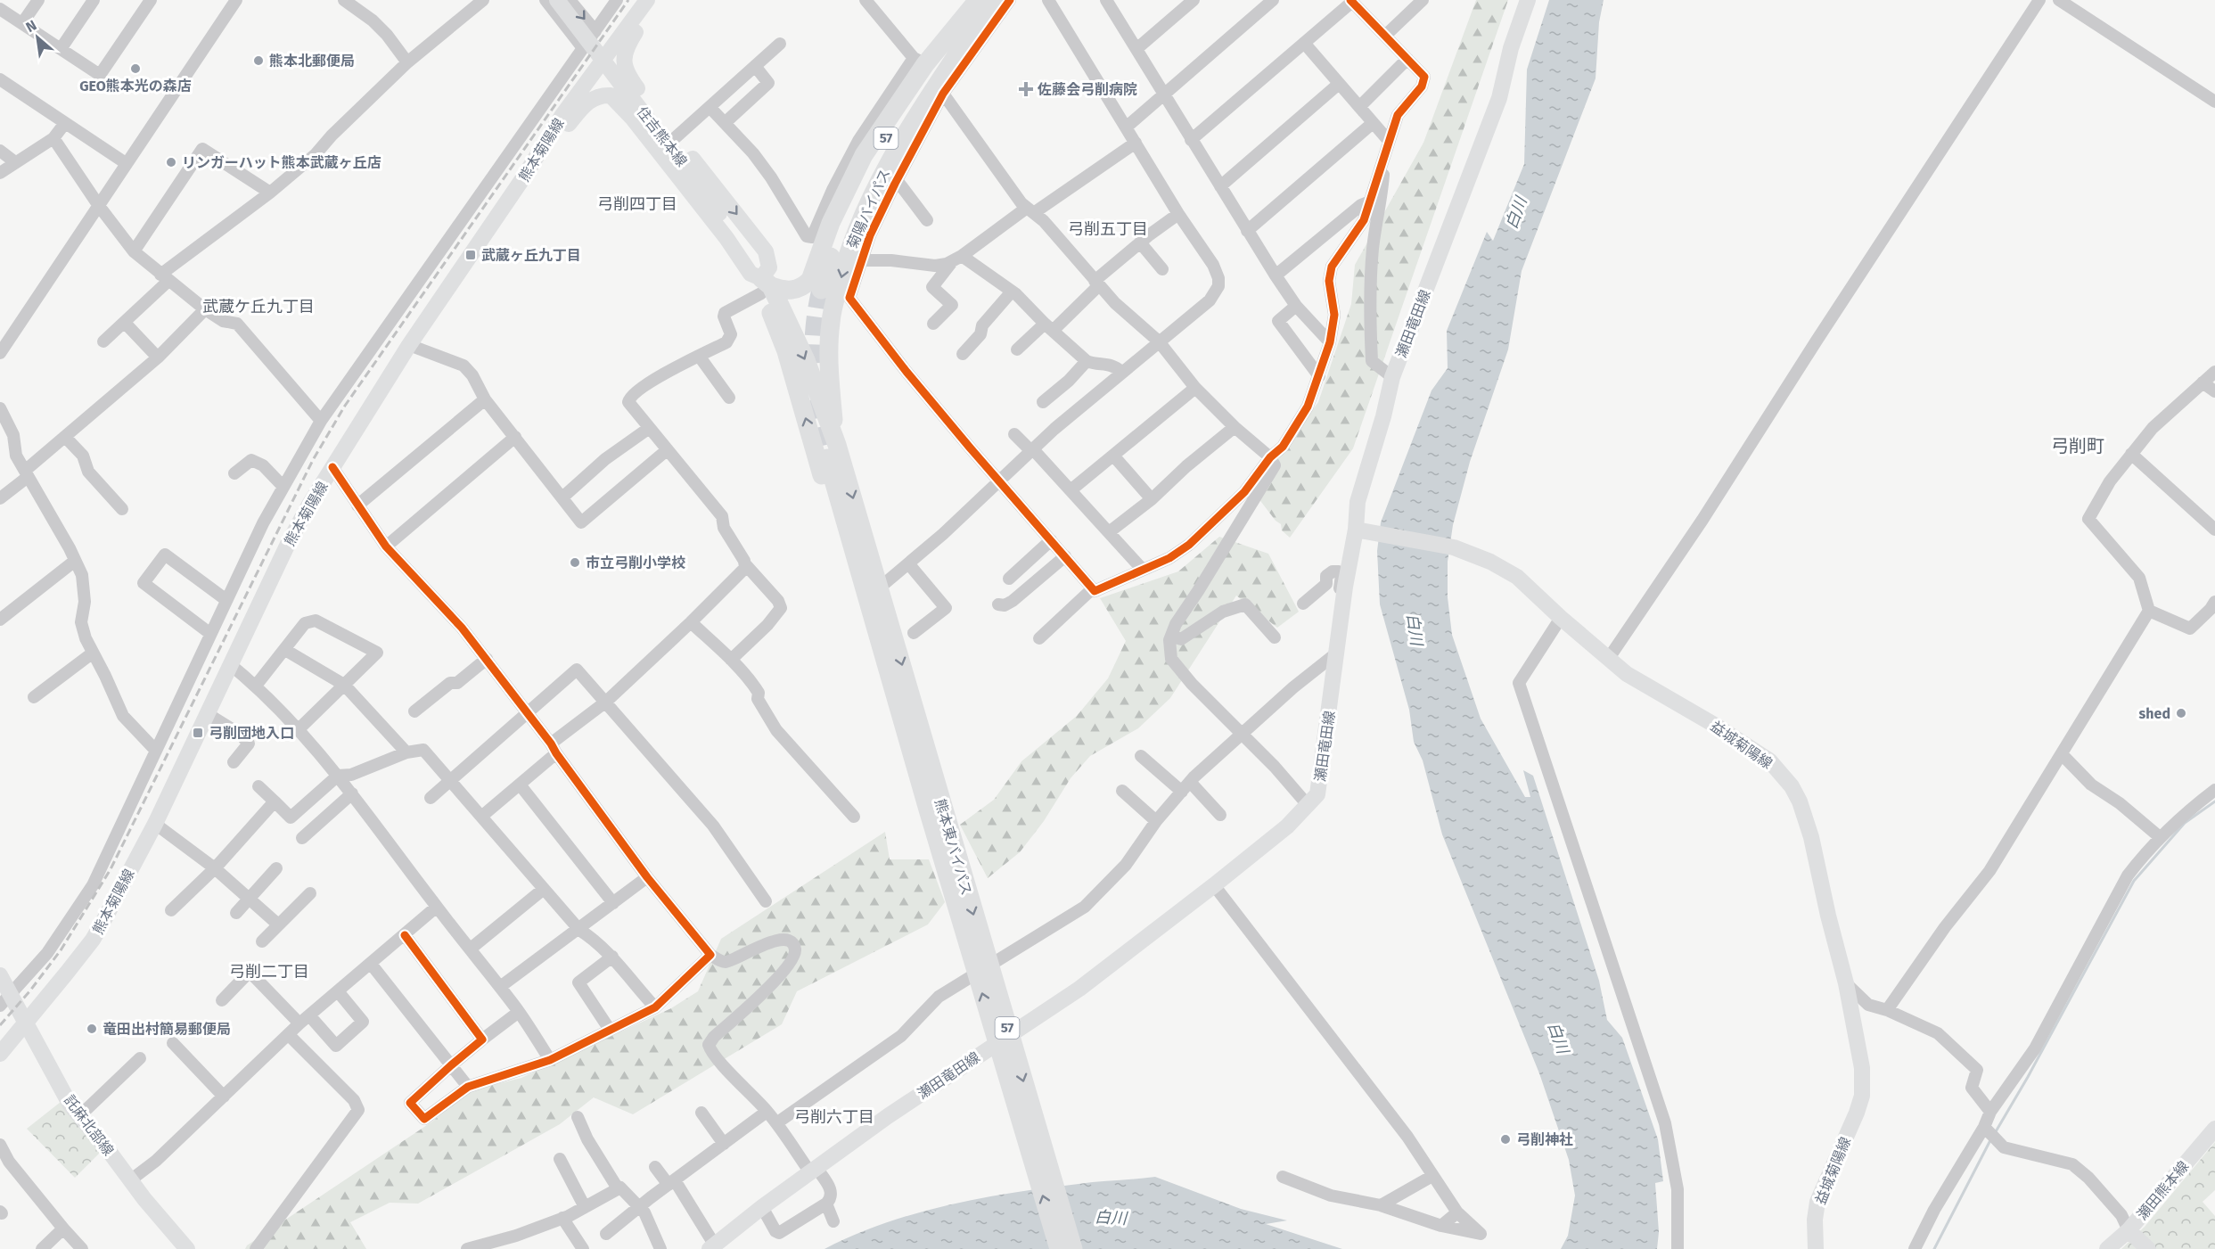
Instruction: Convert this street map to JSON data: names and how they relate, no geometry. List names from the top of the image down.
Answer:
{
  "streets": {
    "highway": ["57", "菊陽バイパス", "熊本東バイパス"],
    "main road": [
      "住吉熊本線",
      "熊本菊陽線",
      "瀬田竜田線",
      "益城菊陽線",
      "託麻北部線",
      "瀬田熊本線"
    ]
  },
  "crossings": [
    ["熊本菊陽線", "託麻北部線"],
    ["菊陽バイパス", "熊本東バイパス"],
    ["瀬田竜田線", "益城菊陽線"]
  ],
  "districts": [
    "弓削四丁目",
    "弓削五丁目",
    "武蔵ケ丘九丁目",
    "弓削町",
    "弓削二丁目",
    "弓削六丁目"
  ],
  "water": ["白川"],
  "places": {
    "other": [
      "熊本北郵便局",
      "GEO熊本光の森店",
      "リンガーハット熊本武蔵ヶ丘店",
      "市立弓削小学校",
      "shed",
      "竜田出村簡易郵便局",
      "弓削神社"
    ],
    "health": ["佐藤会弓削病院"],
    "transit": ["武蔵ヶ丘九丁目", "弓削団地入口"]
  },
  "north": "top left"
}
